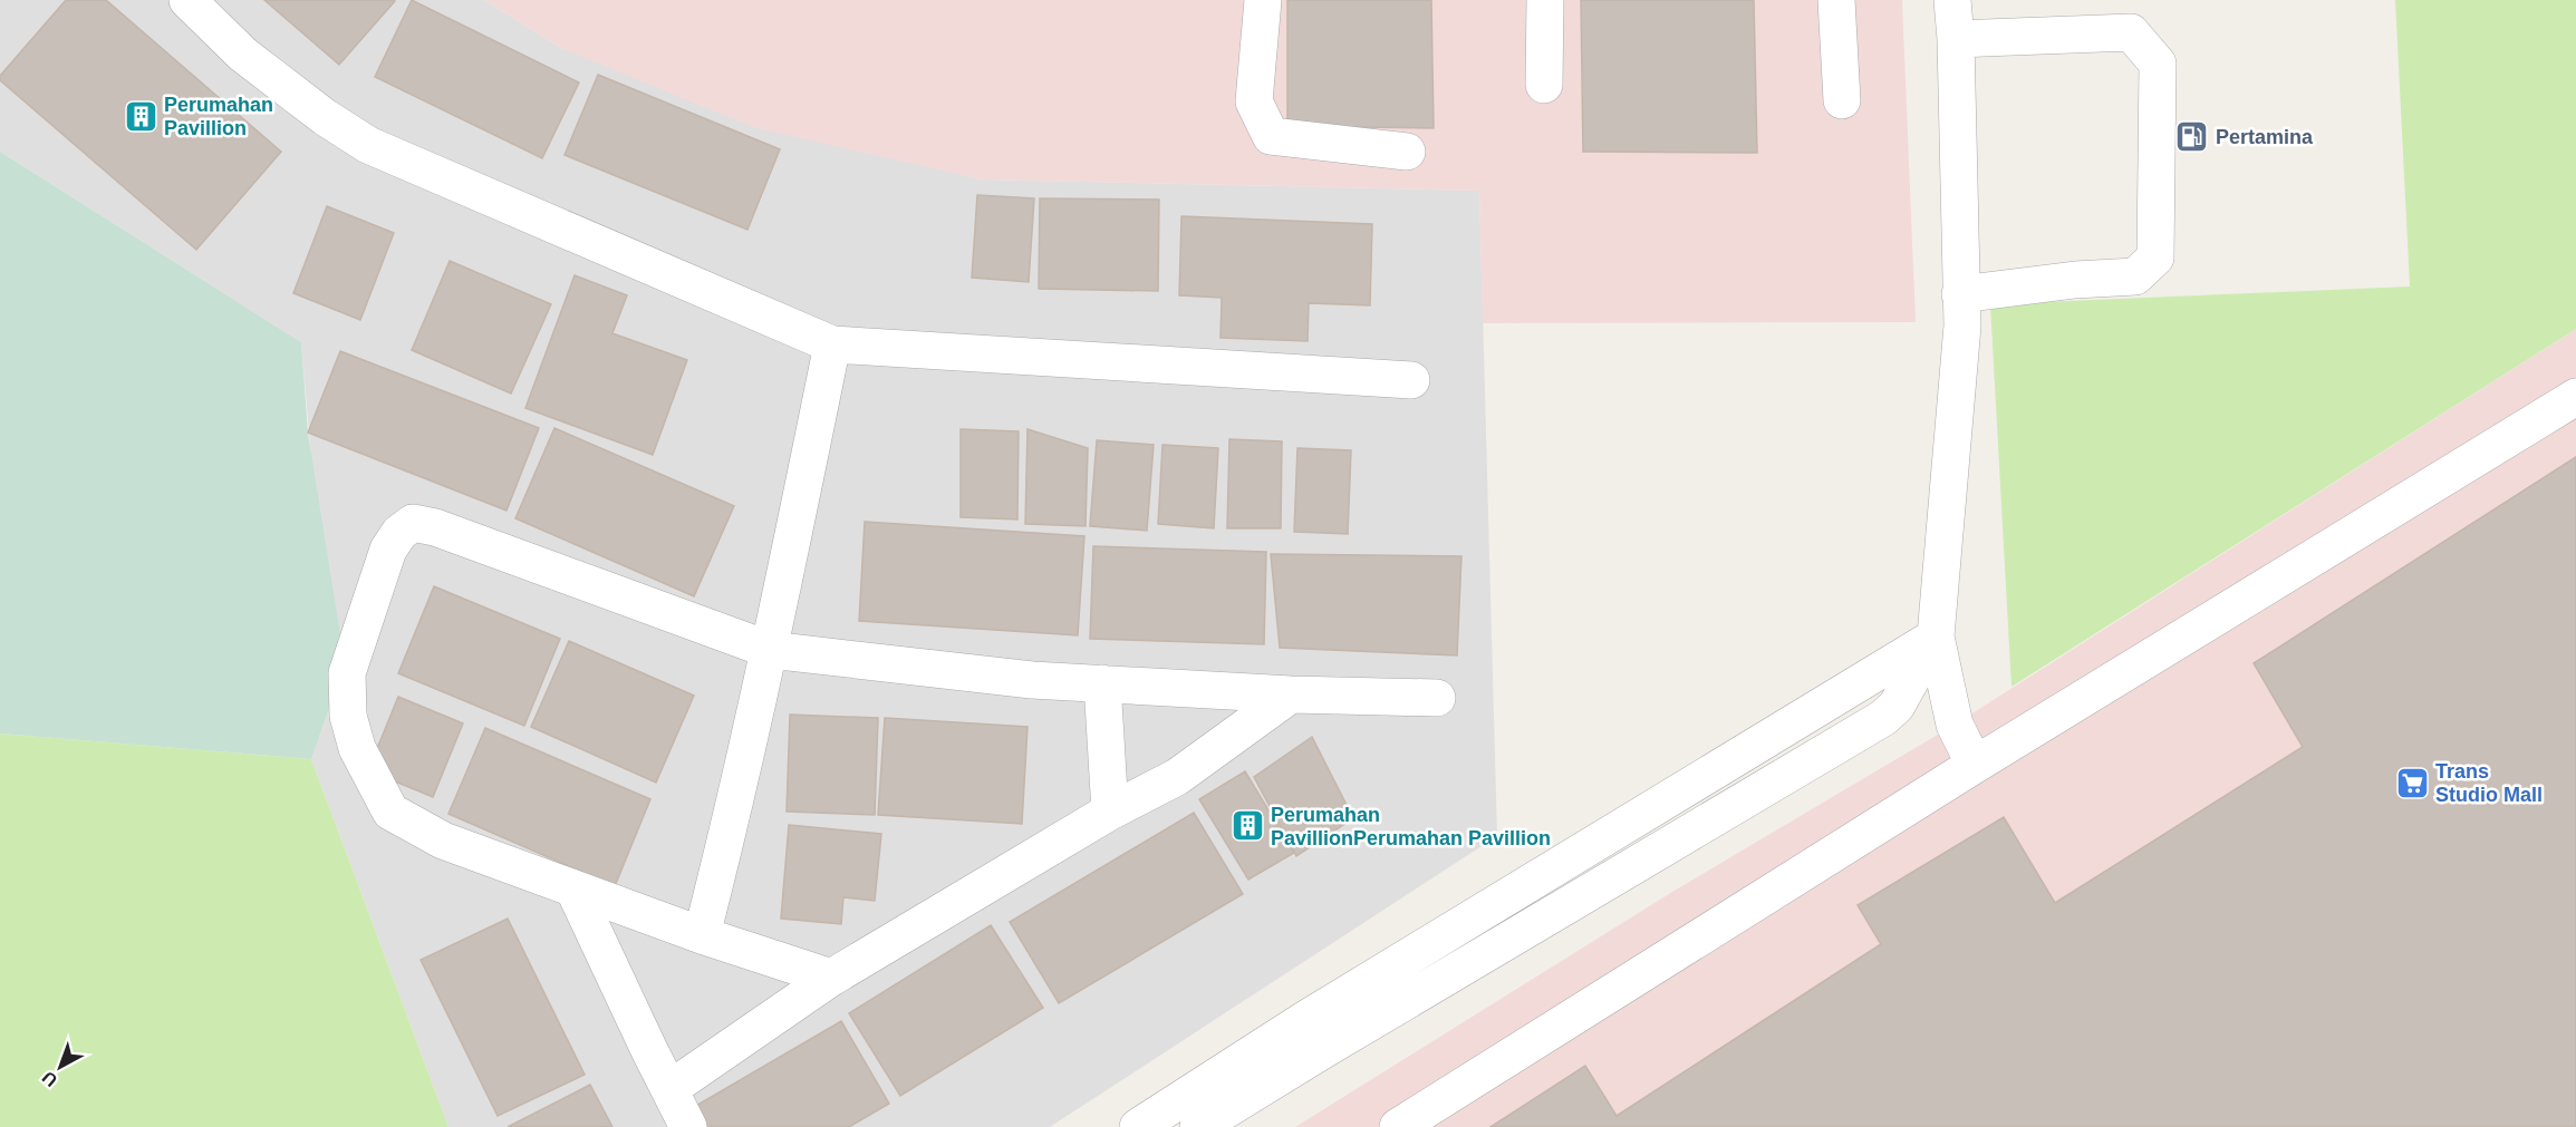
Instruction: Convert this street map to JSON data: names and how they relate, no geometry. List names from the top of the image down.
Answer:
{
  "places": {
    "building": ["Perumahan Pavillion", "Perumahan PavillionPerumahan Pavillion"],
    "fuel station": ["Pertamina"],
    "supermarket": ["Trans Studio Mall"]
  },
  "north": "bottom left"
}
